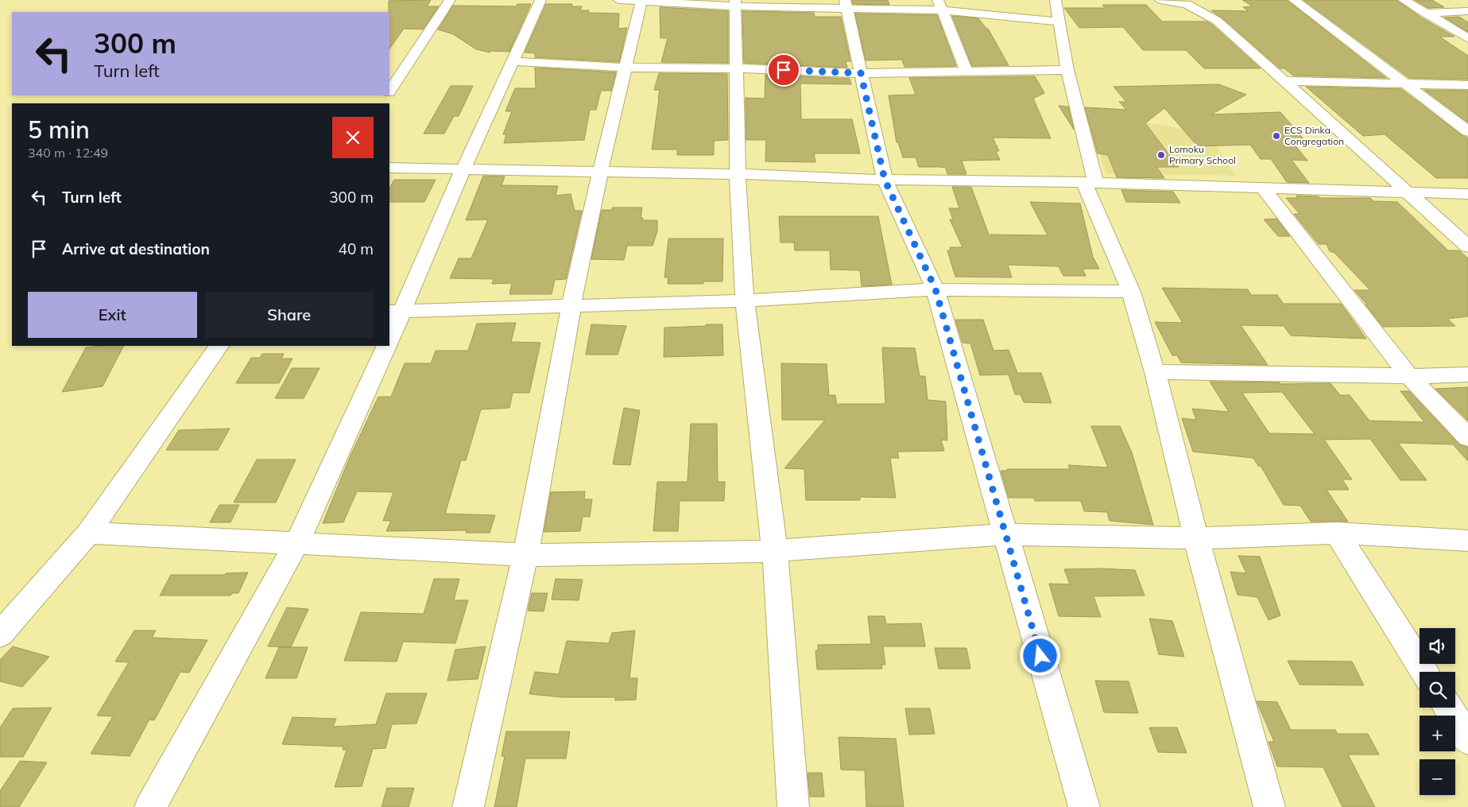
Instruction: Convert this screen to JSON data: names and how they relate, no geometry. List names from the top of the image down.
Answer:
{
  "places": ["ECS Dinka Congregation", "Lomoku Primary School"],
  "page": {
    "turn": ["300 m", "Turn left"],
    "heading": ["5 min", "340 m · 12:49"],
    "list": [
      {
        "name": "Turn left",
        "value": "300 m"
      },
      {
        "name": "Arrive at destination",
        "value": "40 m"
      }
    ],
    "buttons": ["Exit", "Share"],
    "map_buttons": ["+", "−"]
  }
}
